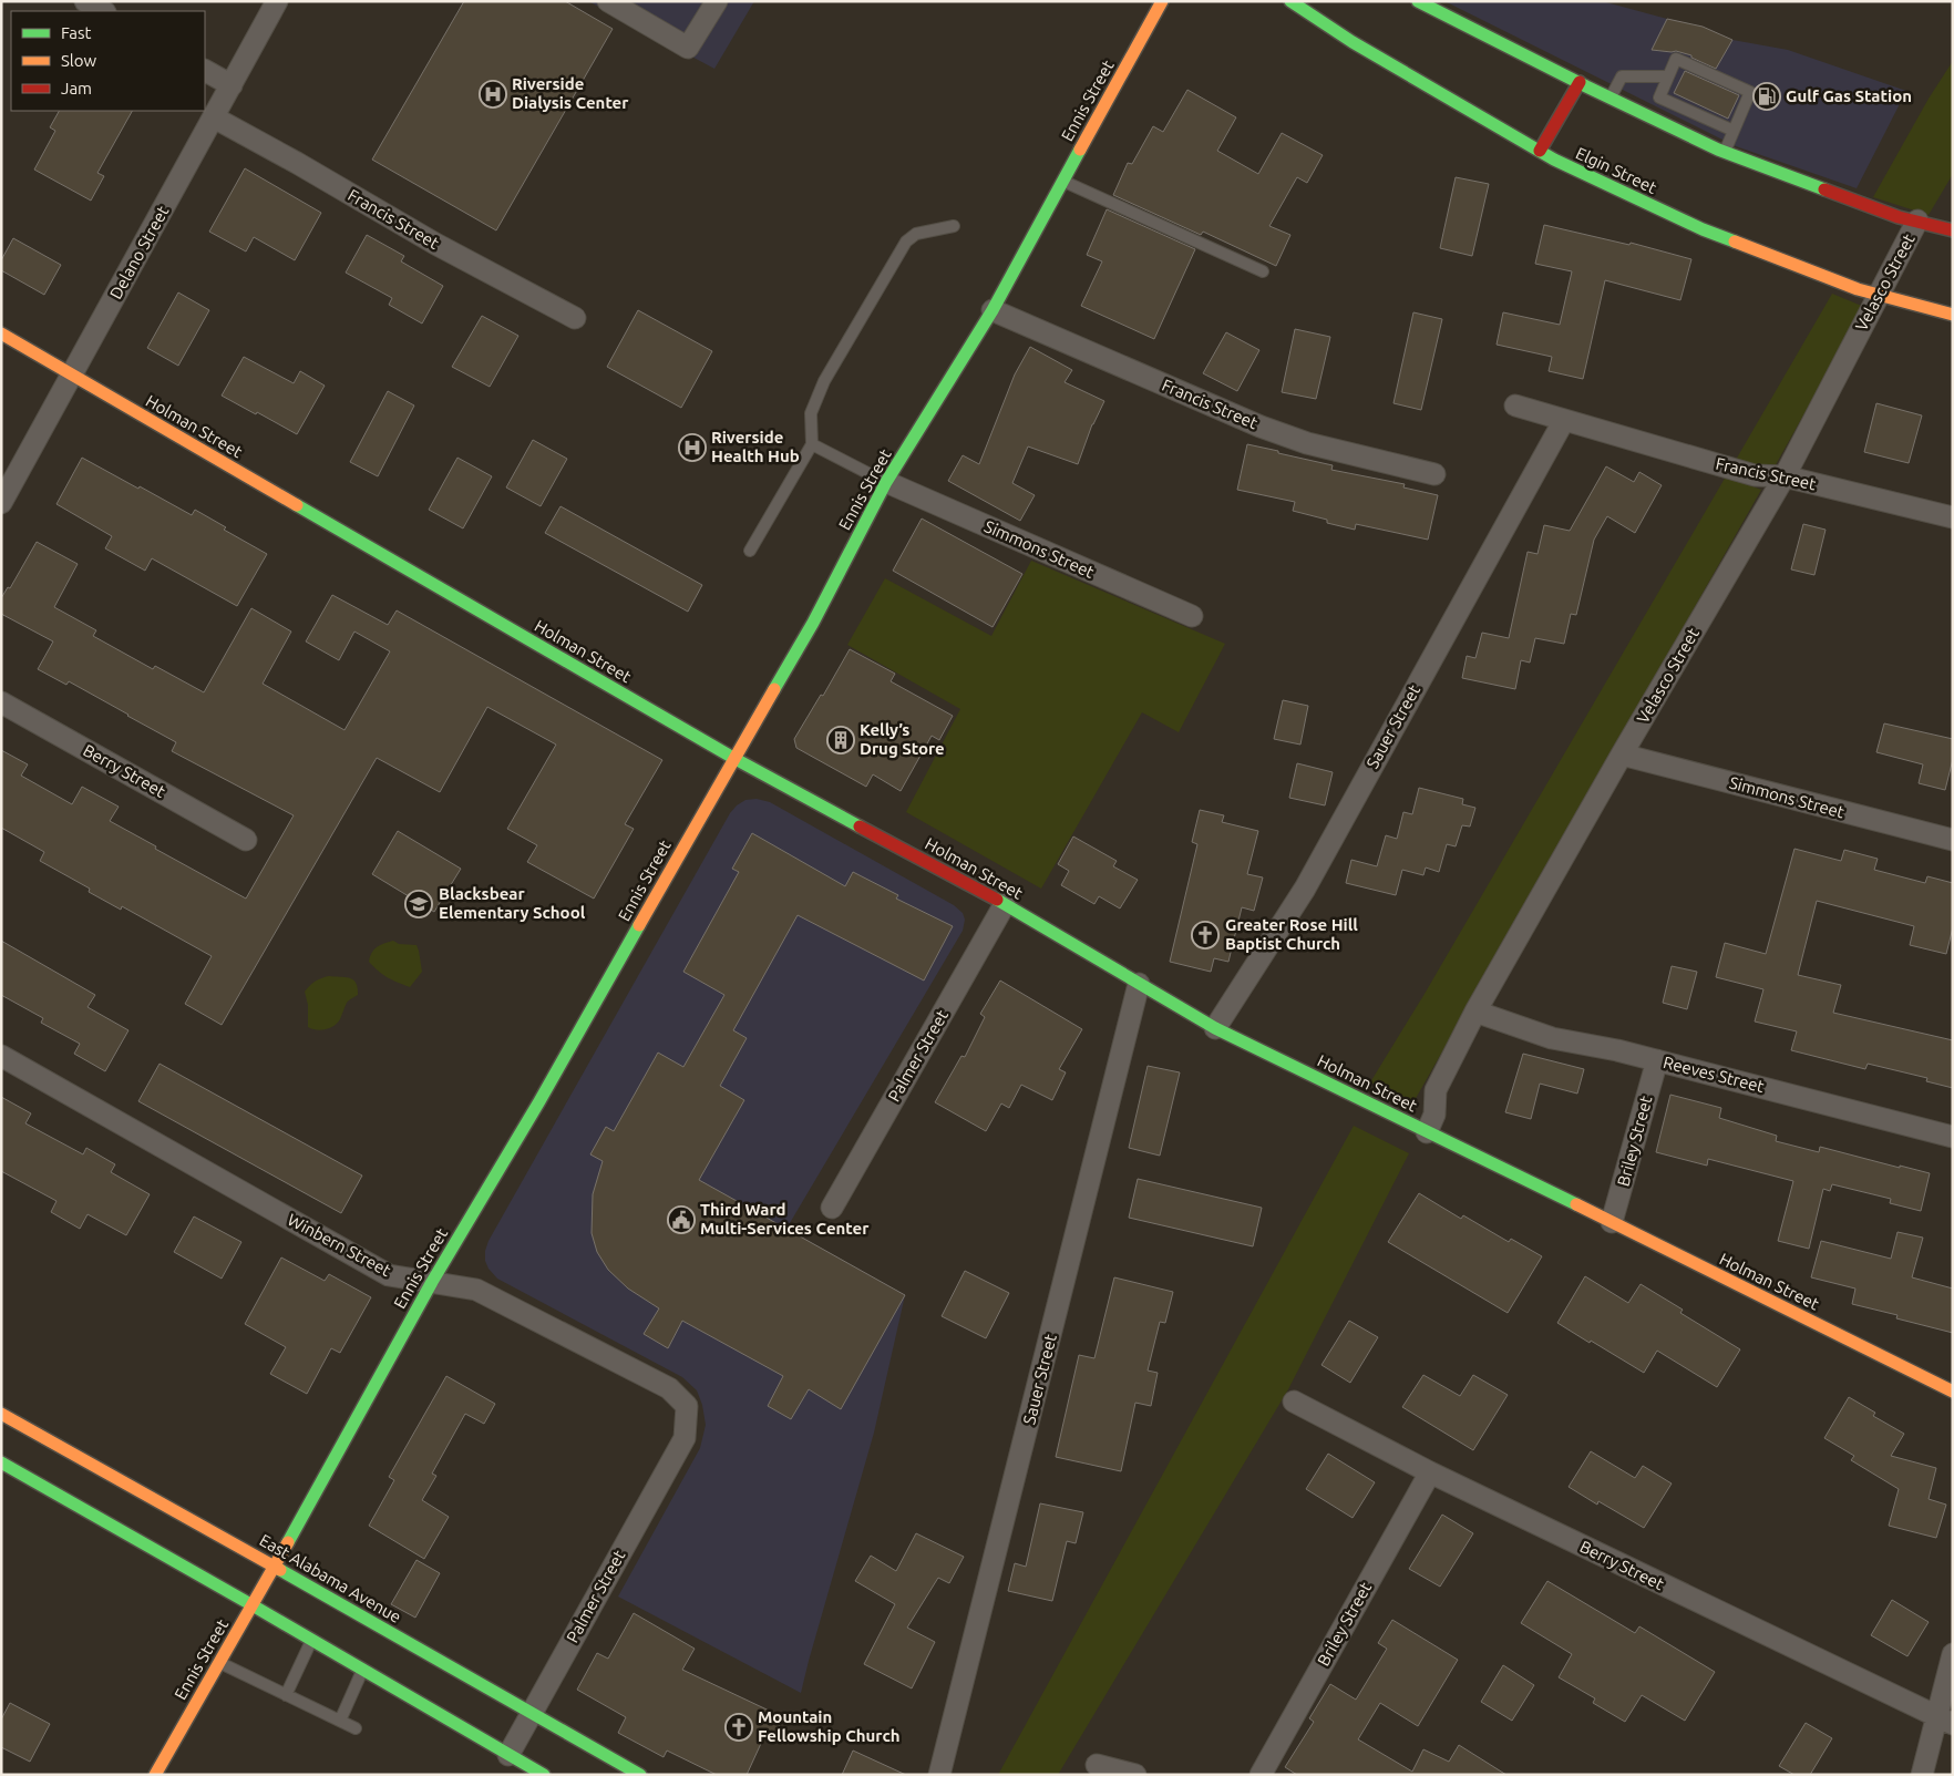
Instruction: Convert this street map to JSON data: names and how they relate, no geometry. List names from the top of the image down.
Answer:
{
  "streets": {
    "street": [
      "Ennis Street",
      "Elgin Street",
      "Francis Street",
      "Delano Street",
      "Velasco Street",
      "Holman Street",
      "Simmons Street",
      "Sauer Street",
      "Berry Street",
      "Palmer Street",
      "Reeves Street",
      "Briley Street",
      "Winbern Street",
      "East Alabama Avenue"
    ]
  },
  "crossings": [
    ["Ennis Street", "Francis Street"],
    ["Ennis Street", "Holman Street"],
    ["Ennis Street", "Simmons Street"],
    ["Ennis Street", "Winbern Street"],
    ["Ennis Street", "East Alabama Avenue"],
    ["Elgin Street", "Velasco Street"],
    ["Francis Street", "Delano Street"],
    ["Francis Street", "Velasco Street"],
    ["Francis Street", "Sauer Street"],
    ["Delano Street", "Holman Street"],
    ["Velasco Street", "Holman Street"],
    ["Velasco Street", "Simmons Street"],
    ["Velasco Street", "Reeves Street"],
    ["Holman Street", "Sauer Street"],
    ["Holman Street", "Palmer Street"],
    ["Holman Street", "Briley Street"],
    ["Berry Street", "Briley Street"],
    ["Palmer Street", "Winbern Street"],
    ["Palmer Street", "East Alabama Avenue"],
    ["Reeves Street", "Briley Street"]
  ],
  "places": {
    "hospital": ["Riverside Dialysis Center", "Riverside Health Hub"],
    "fuel station": ["Gulf Gas Station"],
    "building": ["Kelly’s Drug Store"],
    "school or university": ["Blacksbear Elementary School"],
    "church": ["Greater Rose Hill Baptist Church", "Mountain Fellowship Church"],
    "public building": ["Third Ward Multi-Services Center"]
  },
  "legend": ["Fast", "Slow", "Jam"]
}
